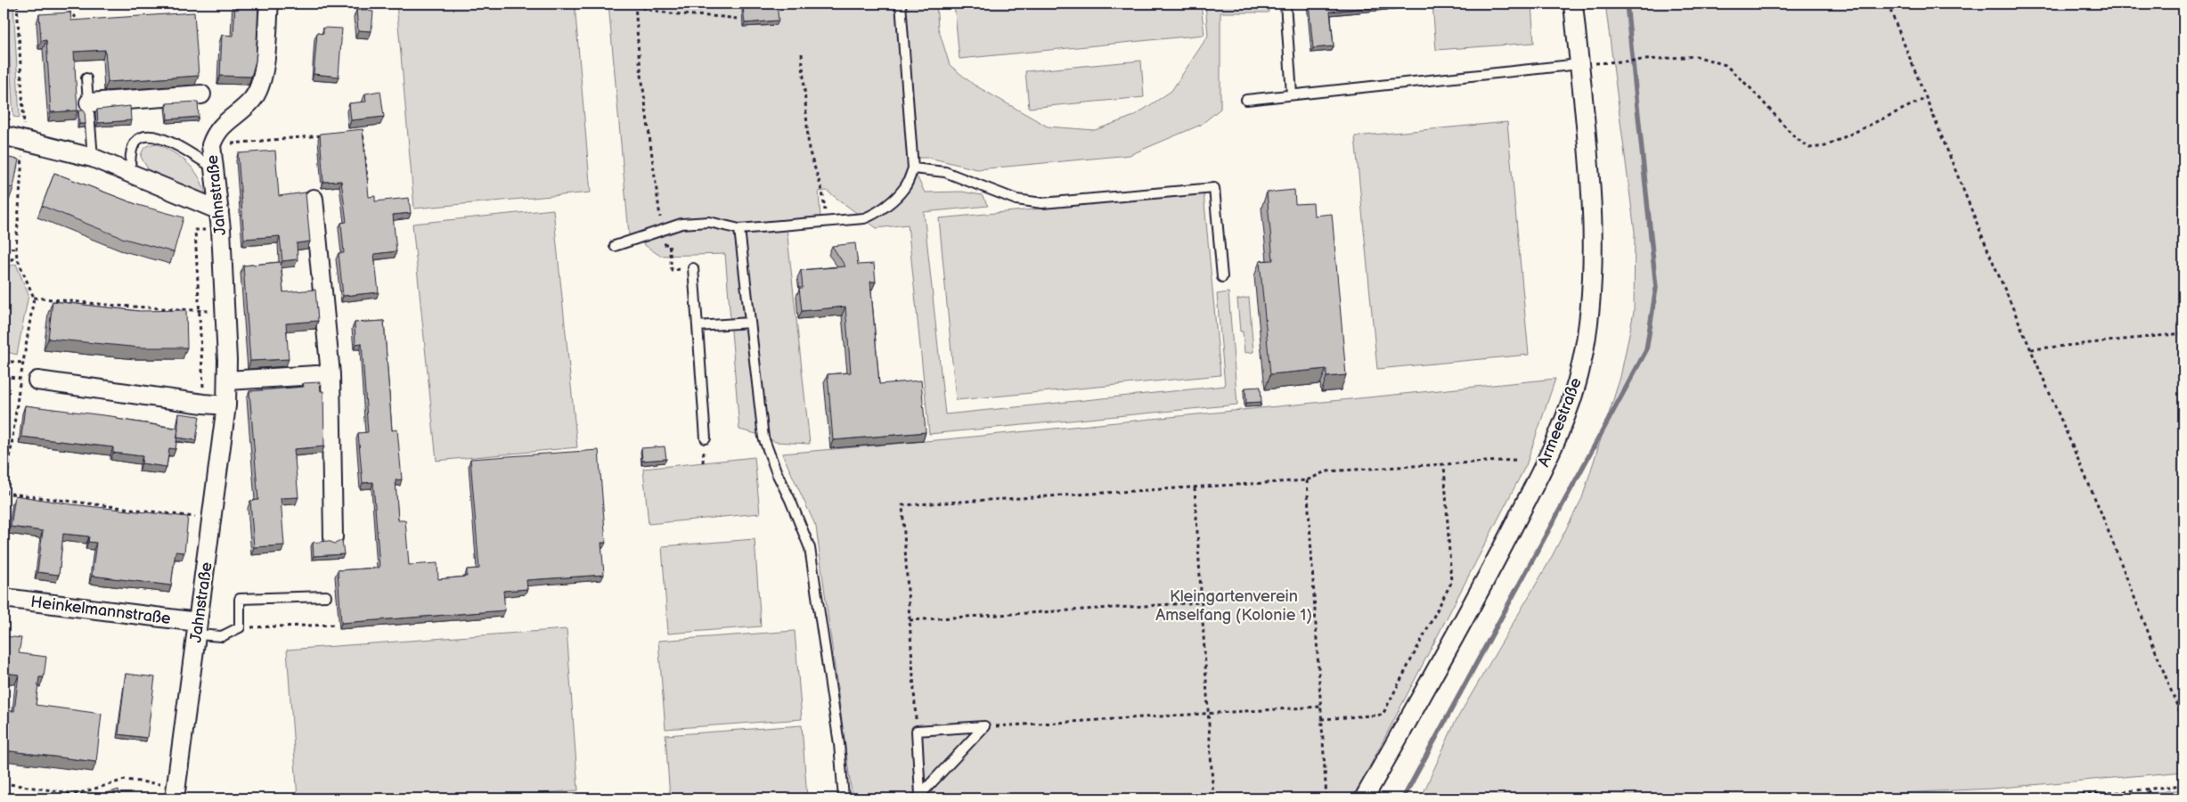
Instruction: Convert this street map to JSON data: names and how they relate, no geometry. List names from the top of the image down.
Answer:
{
  "streets": {
    "street": ["Jahnstraße", "Armeestraße", "Heinkelmannstraße"]
  },
  "crossings": [
    ["Jahnstraße", "Heinkelmannstraße"]
  ],
  "parks": ["Kleingartenverein Amselfang (Kolonie 1)"]
}
